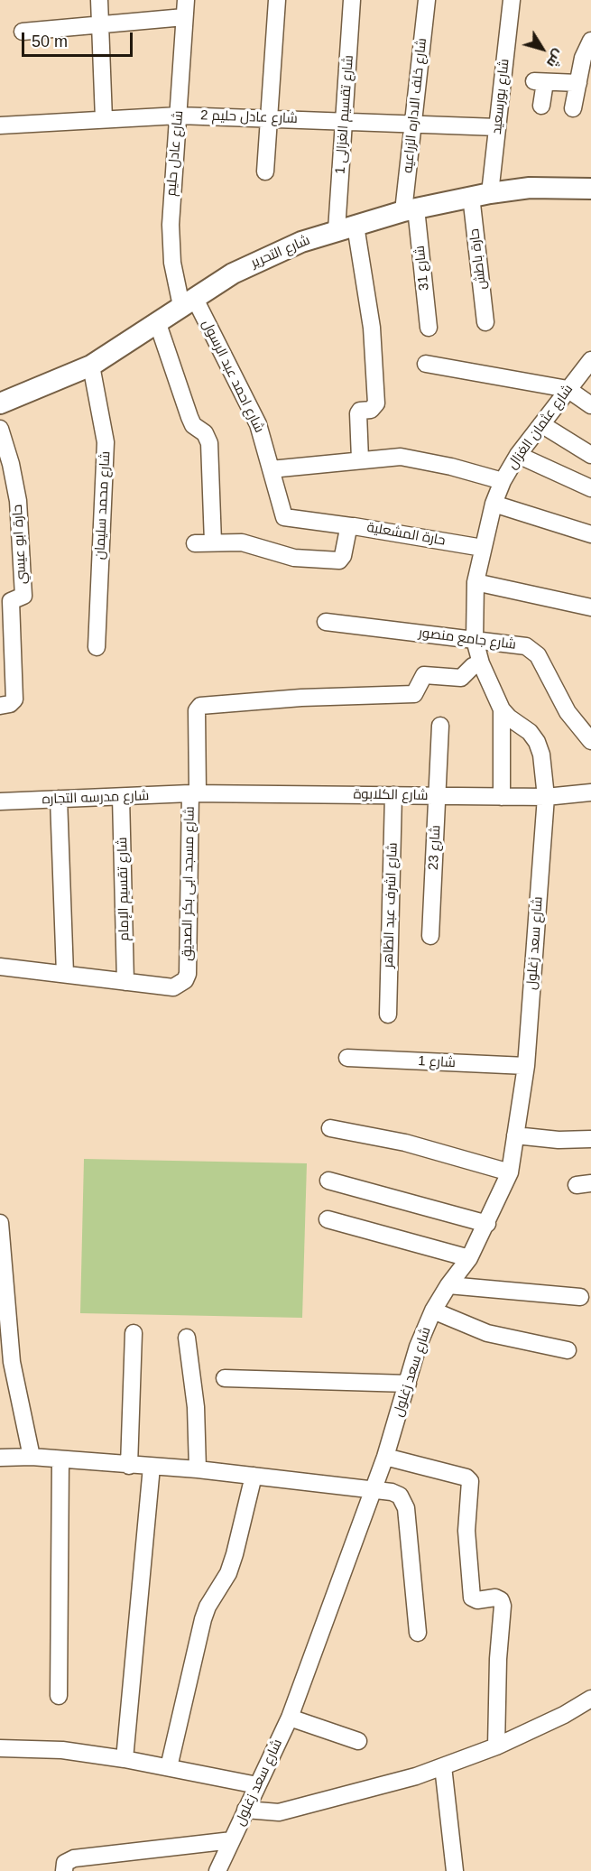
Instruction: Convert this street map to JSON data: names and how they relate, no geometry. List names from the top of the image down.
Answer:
{
  "streets": {
    "street": [
      "شارع بورسعيد",
      "شارع خلف الاداره الزراعيه",
      "شارع تقسيم الغزالى 1",
      "شارع عادل حليم 2",
      "شارع عادل حليم",
      "شارع التحرير",
      "حارة باطش",
      "شارع 31",
      "شارع احمد عبد الرسول",
      "شارع عثمان الغزال",
      "شارع محمد سليمان",
      "حارة المشعلية",
      "حارة ابو عيسي",
      "شارع جامع منصور",
      "شارع الكلابوة",
      "شارع مدرسه التجاره",
      "شارع 23",
      "شارع مسجد ابى بكر الصديق",
      "شارع تقسيم الإمام",
      "شارع اشرف عبد الظاهر",
      "شارع سعد زغلول",
      "شارع 1"
    ]
  },
  "crossings": [
    ["شارع بورسعيد", "شارع عادل حليم 2"],
    ["شارع بورسعيد", "شارع التحرير"],
    ["شارع بورسعيد", "حارة باطش"],
    ["شارع خلف الاداره الزراعيه", "شارع عادل حليم 2"],
    ["شارع خلف الاداره الزراعيه", "شارع التحرير"],
    ["شارع خلف الاداره الزراعيه", "شارع 31"],
    ["شارع تقسيم الغزالى 1", "شارع عادل حليم 2"],
    ["شارع تقسيم الغزالى 1", "شارع التحرير"],
    ["شارع عادل حليم 2", "شارع عادل حليم"],
    ["شارع عادل حليم", "شارع التحرير"],
    ["شارع عادل حليم", "شارع احمد عبد الرسول"],
    ["شارع التحرير", "حارة باطش"],
    ["شارع التحرير", "شارع 31"],
    ["شارع التحرير", "شارع احمد عبد الرسول"],
    ["شارع التحرير", "شارع محمد سليمان"],
    ["شارع احمد عبد الرسول", "حارة المشعلية"],
    ["شارع عثمان الغزال", "حارة المشعلية"],
    ["شارع عثمان الغزال", "شارع جامع منصور"],
    ["شارع عثمان الغزال", "شارع الكلابوة"],
    ["شارع عثمان الغزال", "شارع مسجد ابى بكر الصديق"],
    ["شارع عثمان الغزال", "شارع سعد زغلول"],
    ["شارع الكلابوة", "شارع مدرسه التجاره"],
    ["شارع الكلابوة", "شارع 23"],
    ["شارع الكلابوة", "شارع مسجد ابى بكر الصديق"],
    ["شارع الكلابوة", "شارع اشرف عبد الظاهر"],
    ["شارع الكلابوة", "شارع سعد زغلول"],
    ["شارع مدرسه التجاره", "شارع مسجد ابى بكر الصديق"],
    ["شارع مدرسه التجاره", "شارع تقسيم الإمام"],
    ["شارع مسجد ابى بكر الصديق", "شارع تقسيم الإمام"],
    ["شارع سعد زغلول", "شارع 1"]
  ],
  "scale_bar": "50 m",
  "north": "bottom right"
}
